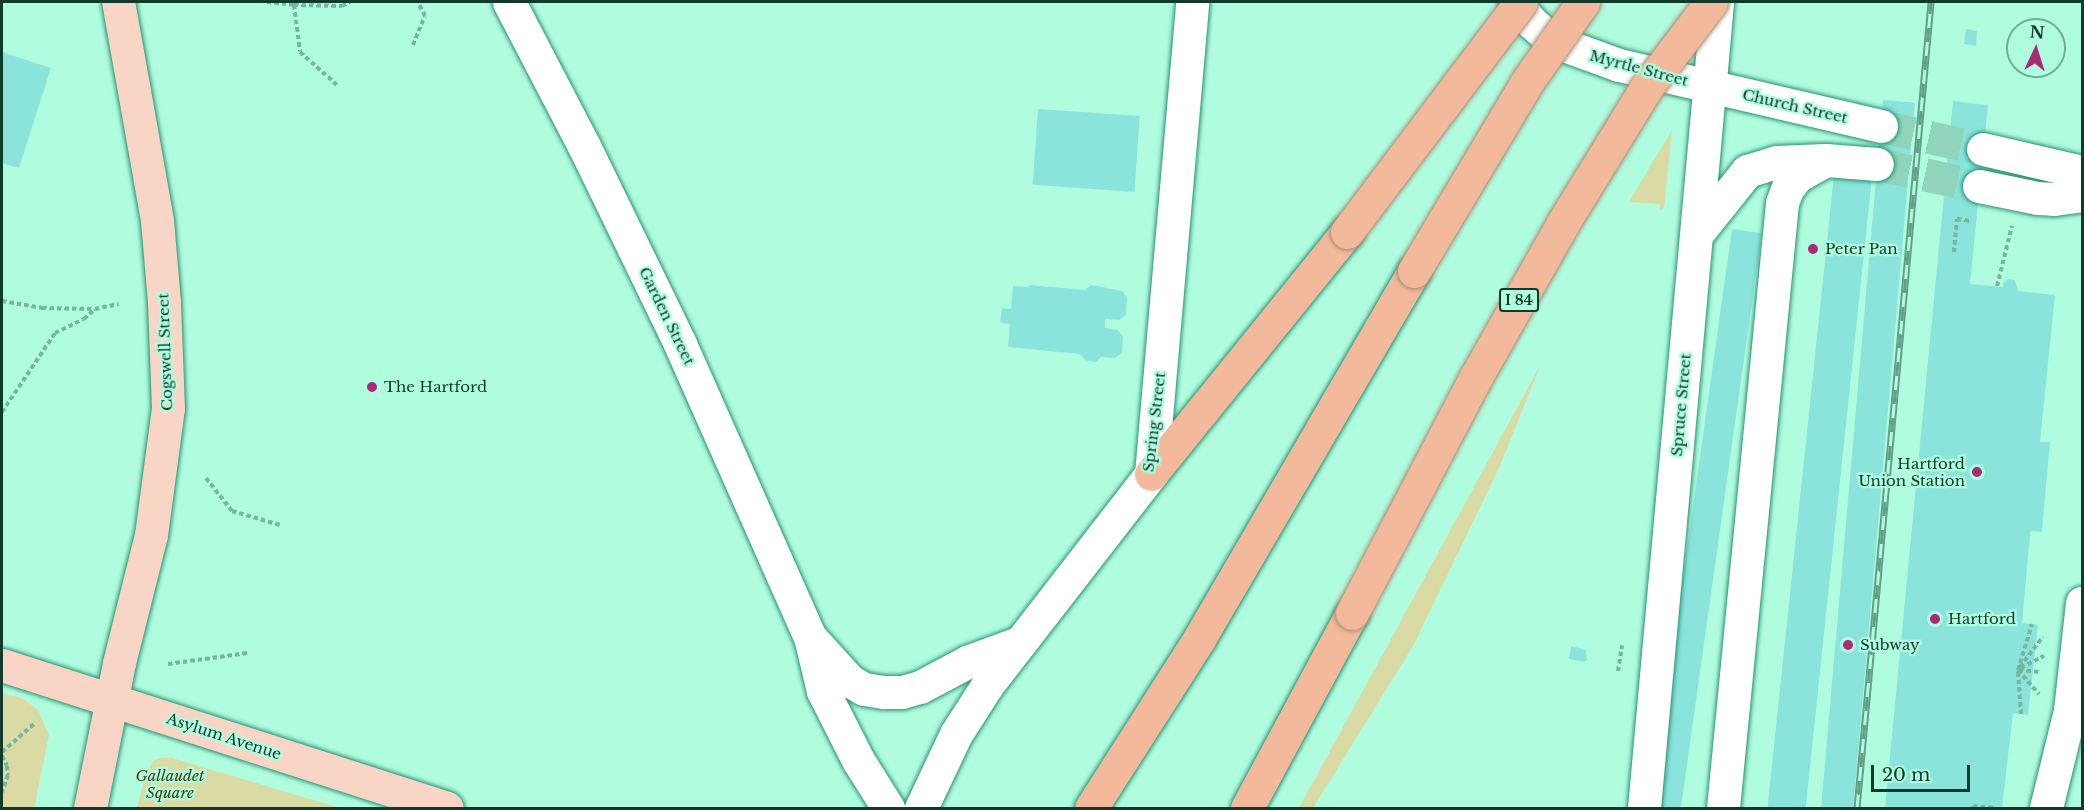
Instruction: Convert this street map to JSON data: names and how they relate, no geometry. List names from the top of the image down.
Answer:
{
  "streets": {
    "highway": ["I 84"],
    "main road": ["Cogswell Street", "Asylum Avenue"],
    "street": [
      "Myrtle Street",
      "Church Street",
      "Garden Street",
      "Spruce Street",
      "Spring Street"
    ]
  },
  "crossings": [
    ["Myrtle Street", "Church Street"],
    ["Myrtle Street", "Spruce Street"],
    ["Church Street", "Spruce Street"],
    ["Garden Street", "Spring Street"],
    ["Cogswell Street", "Asylum Avenue"]
  ],
  "parks": ["Gallaudet Square"],
  "places": [
    "Peter Pan",
    "The Hartford",
    "Hartford Union Station",
    "Hartford",
    "Subway"
  ],
  "scale_bar": "20 m",
  "north": "top"
}
